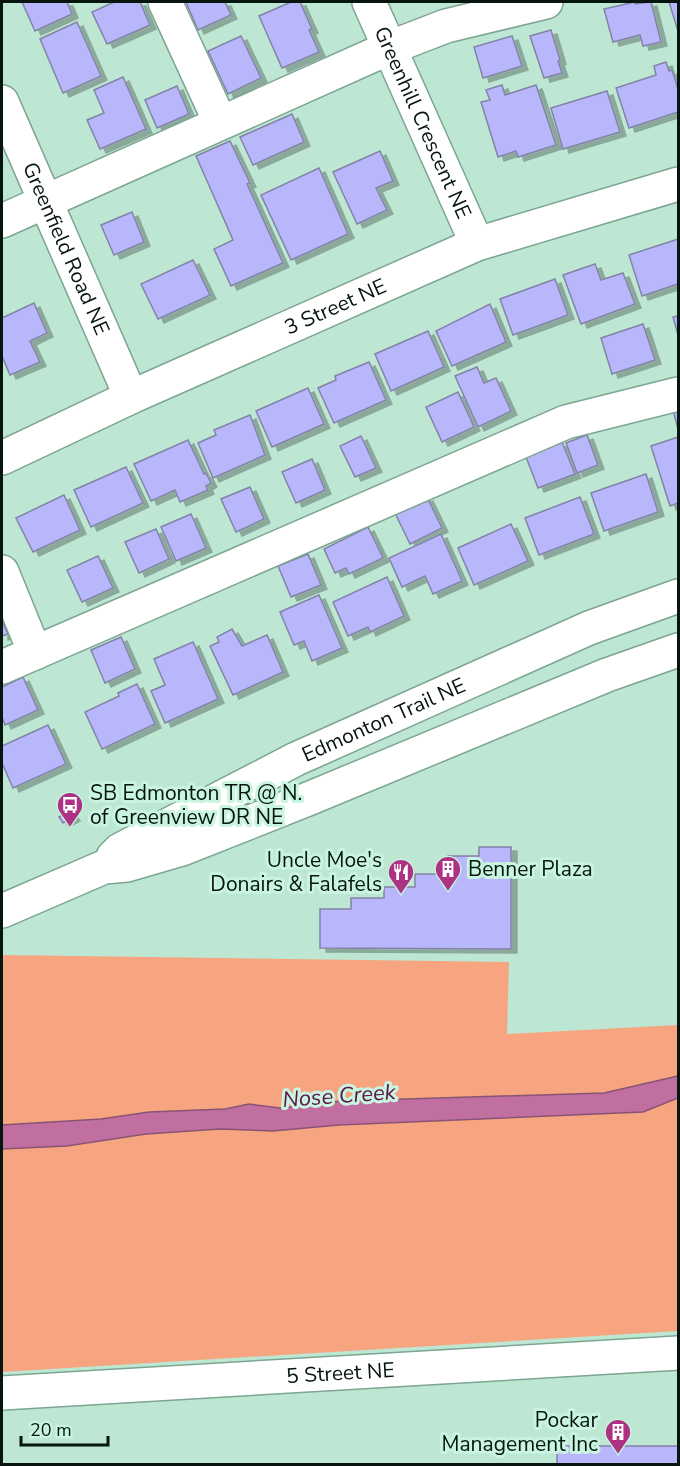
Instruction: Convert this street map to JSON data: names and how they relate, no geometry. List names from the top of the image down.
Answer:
{
  "streets": {
    "street": [
      "Greenhill Crescent NE",
      "Greenfield Road NE",
      "3 Street NE",
      "Edmonton Trail NE",
      "5 Street NE"
    ]
  },
  "crossings": [
    ["Greenhill Crescent NE", "3 Street NE"],
    ["Greenfield Road NE", "3 Street NE"]
  ],
  "water": ["Nose Creek"],
  "places": {
    "bus stop": ["SB Edmonton TR @ N. of Greenview DR NE"],
    "building": ["Benner Plaza", "Pockar Management Inc"],
    "restaurant": ["Uncle Moe's Donairs & Falafels"]
  },
  "scale_bar": "20 m"
}
